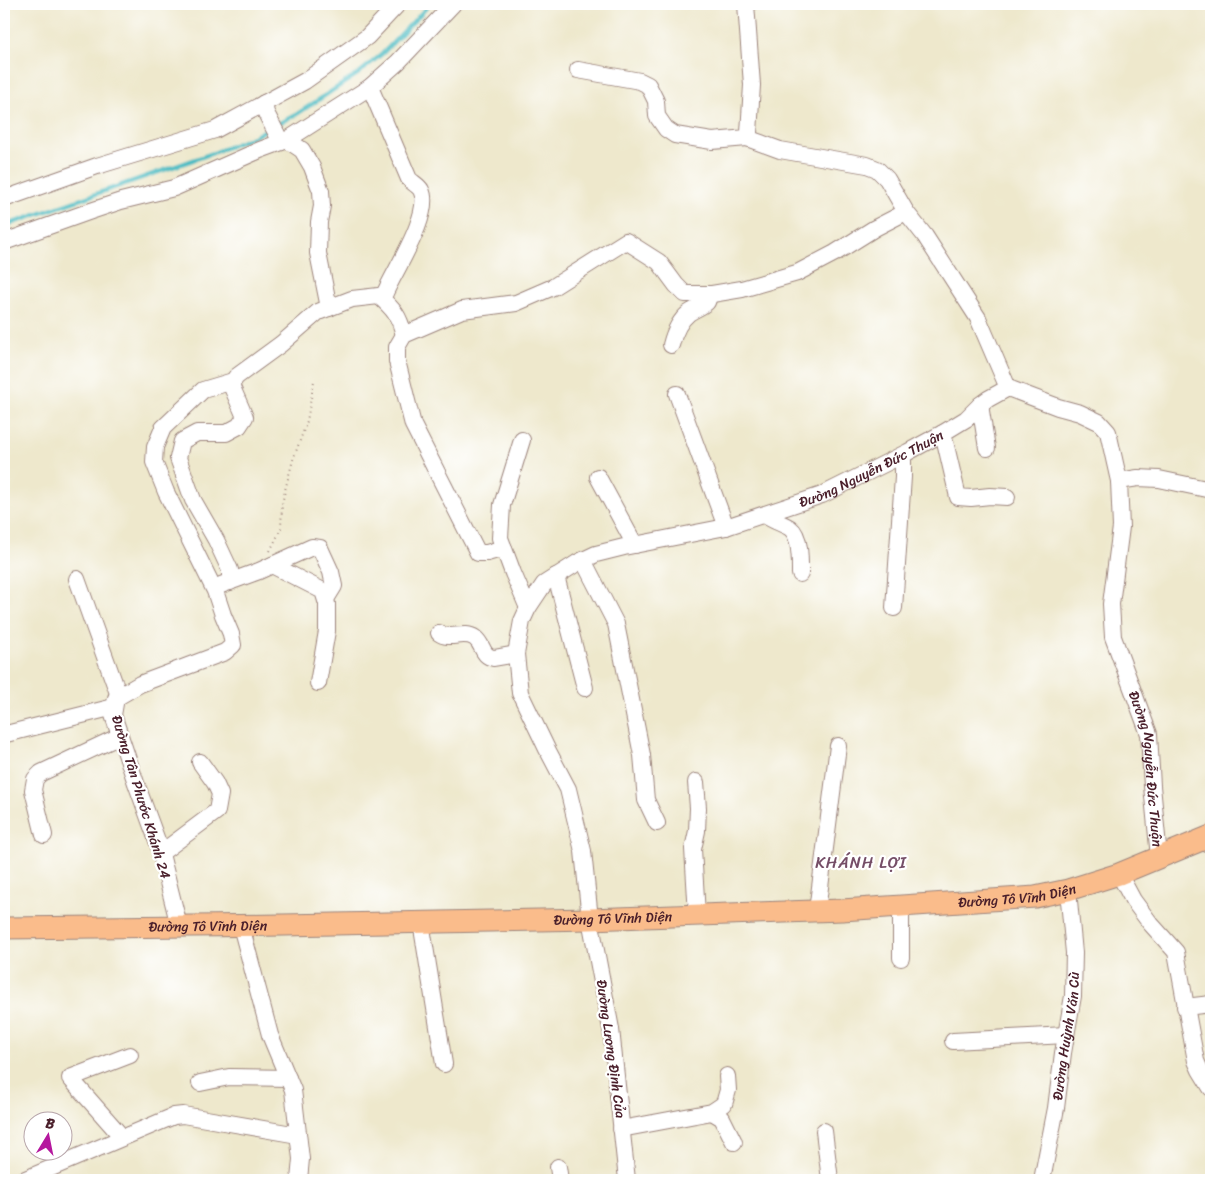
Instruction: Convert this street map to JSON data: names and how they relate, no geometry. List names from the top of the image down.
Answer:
{
  "streets": {
    "main road": ["Đường Tô Vĩnh Diện"],
    "street": [
      "Đường Nguyễn Đức Thuận",
      "Đường Tân Phước Khánh 24",
      "Đường Huỳnh Văn Cù",
      "Đường Lương Định Của"
    ]
  },
  "crossings": [
    ["Đường Nguyễn Đức Thuận", "Đường Tô Vĩnh Diện"],
    ["Đường Nguyễn Đức Thuận", "Đường Lương Định Của"],
    ["Đường Tân Phước Khánh 24", "Đường Tô Vĩnh Diện"],
    ["Đường Tô Vĩnh Diện", "Đường Huỳnh Văn Cù"],
    ["Đường Tô Vĩnh Diện", "Đường Lương Định Của"]
  ],
  "districts": ["KHÁNH LỢI"],
  "north": "top"
}
